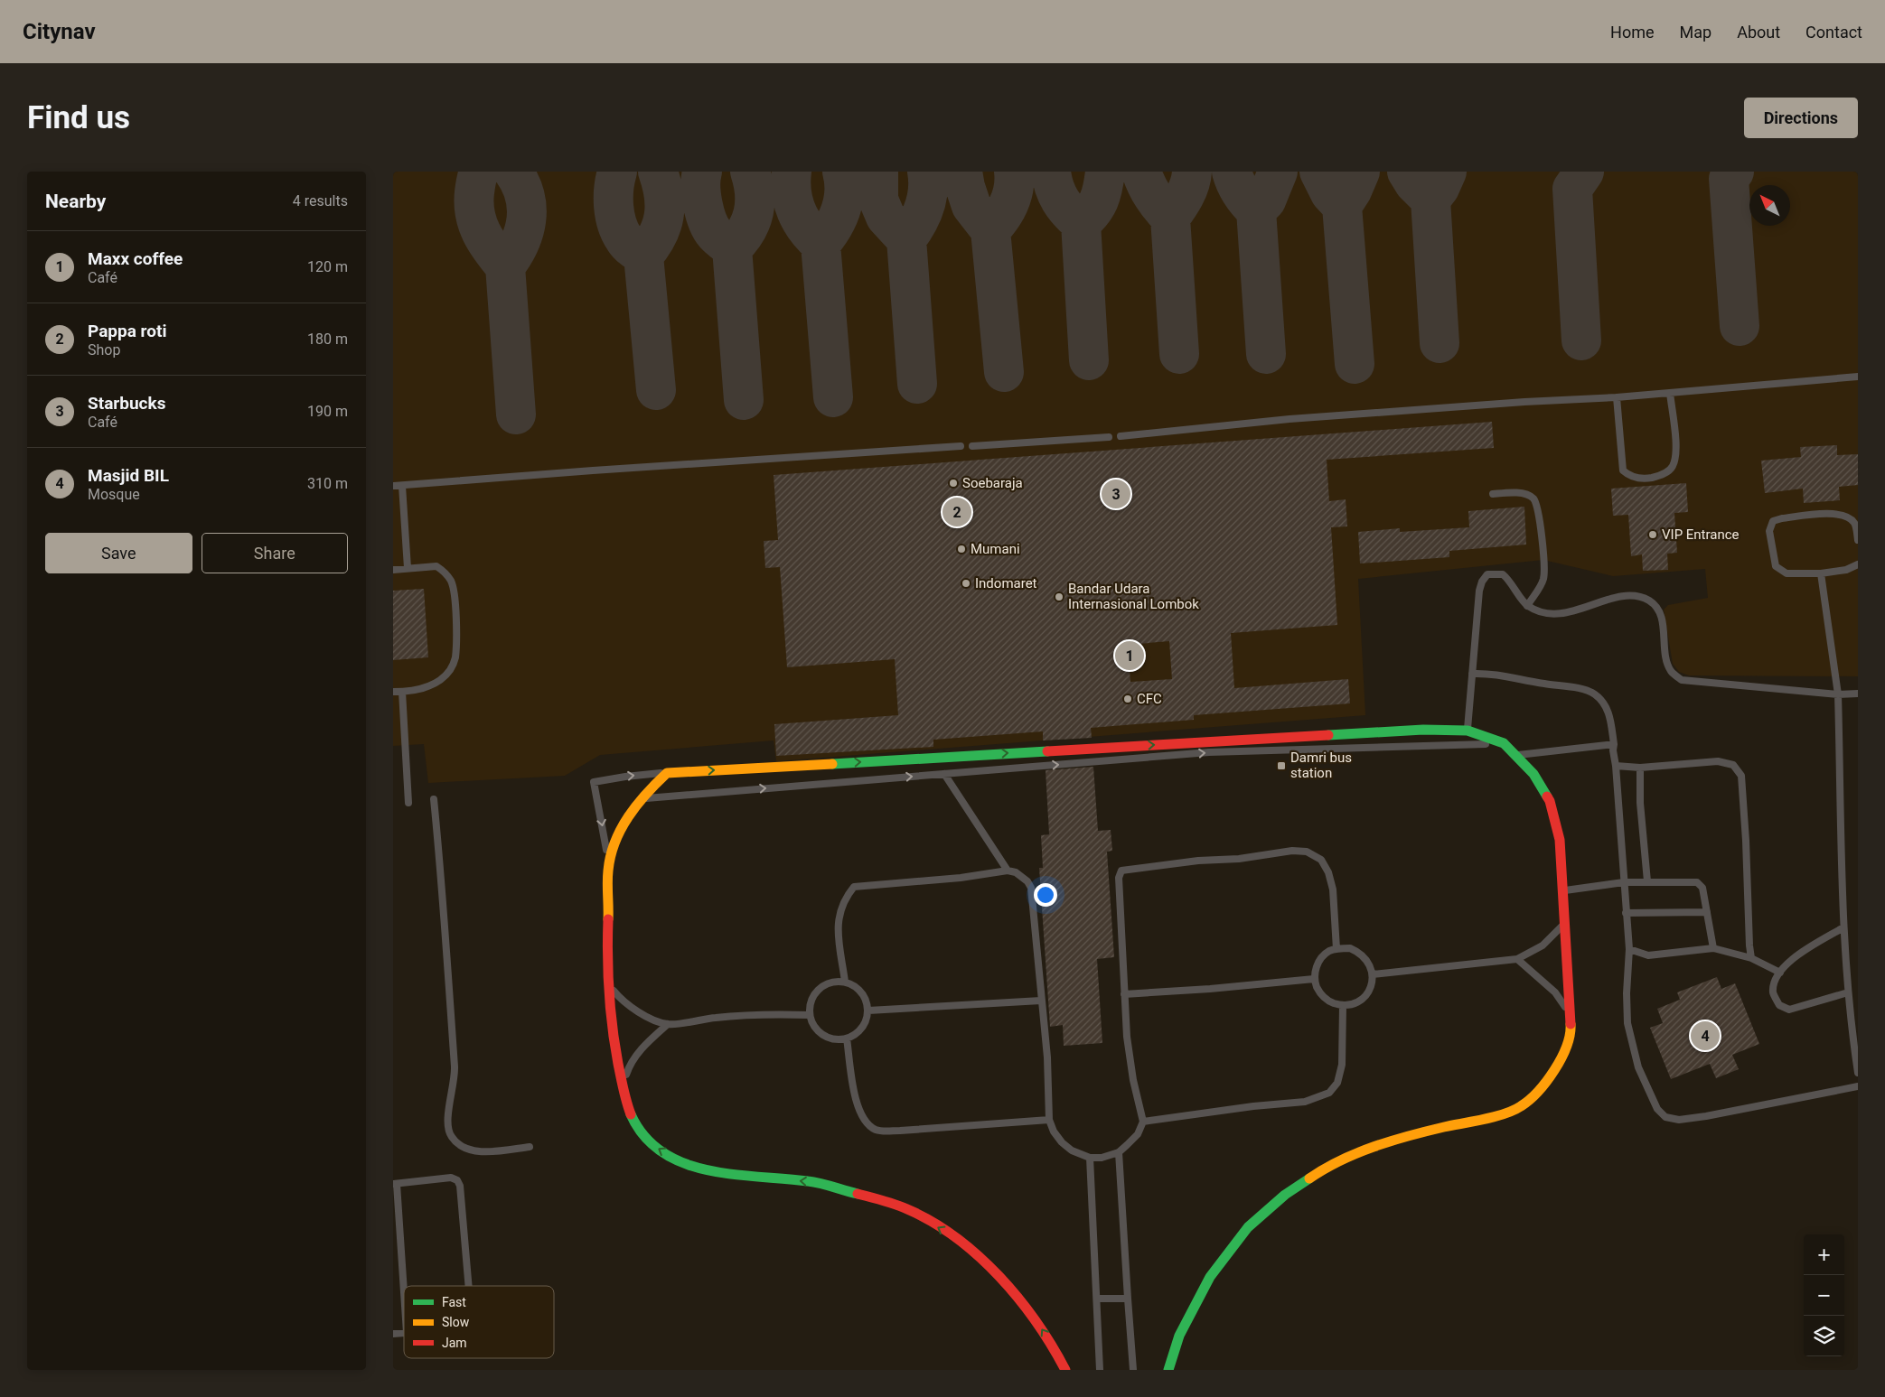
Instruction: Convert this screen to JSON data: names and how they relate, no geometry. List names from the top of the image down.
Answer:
{
  "places": {
    "other": [
      "Soebaraja",
      "VIP Entrance",
      "Mumani",
      "Indomaret",
      "Bandar Udara Internasional Lombok",
      "CFC"
    ],
    "transit": ["Damri bus station"]
  },
  "legend": ["Fast", "Slow", "Jam"],
  "north": "top left",
  "page": {
    "header": "Citynav",
    "nav": [
      "Home",
      "Map",
      "About",
      "Contact"
    ],
    "buttons": [
      "Directions",
      ["Save", "Share"]
    ],
    "title": "Find us",
    "heading": ["Nearby", "4 results"],
    "list": [
      {
        "mark": "1",
        "name": "Maxx coffee",
        "note": "Café",
        "value": "120 m"
      },
      {
        "mark": "2",
        "name": "Pappa roti",
        "note": "Shop",
        "value": "180 m"
      },
      {
        "mark": "3",
        "name": "Starbucks",
        "note": "Café",
        "value": "190 m"
      },
      {
        "mark": "4",
        "name": "Masjid BIL",
        "note": "Mosque",
        "value": "310 m"
      }
    ],
    "pins": [
      "3",
      "2",
      "1",
      "4"
    ],
    "map_buttons": ["+", "−"]
  }
}
